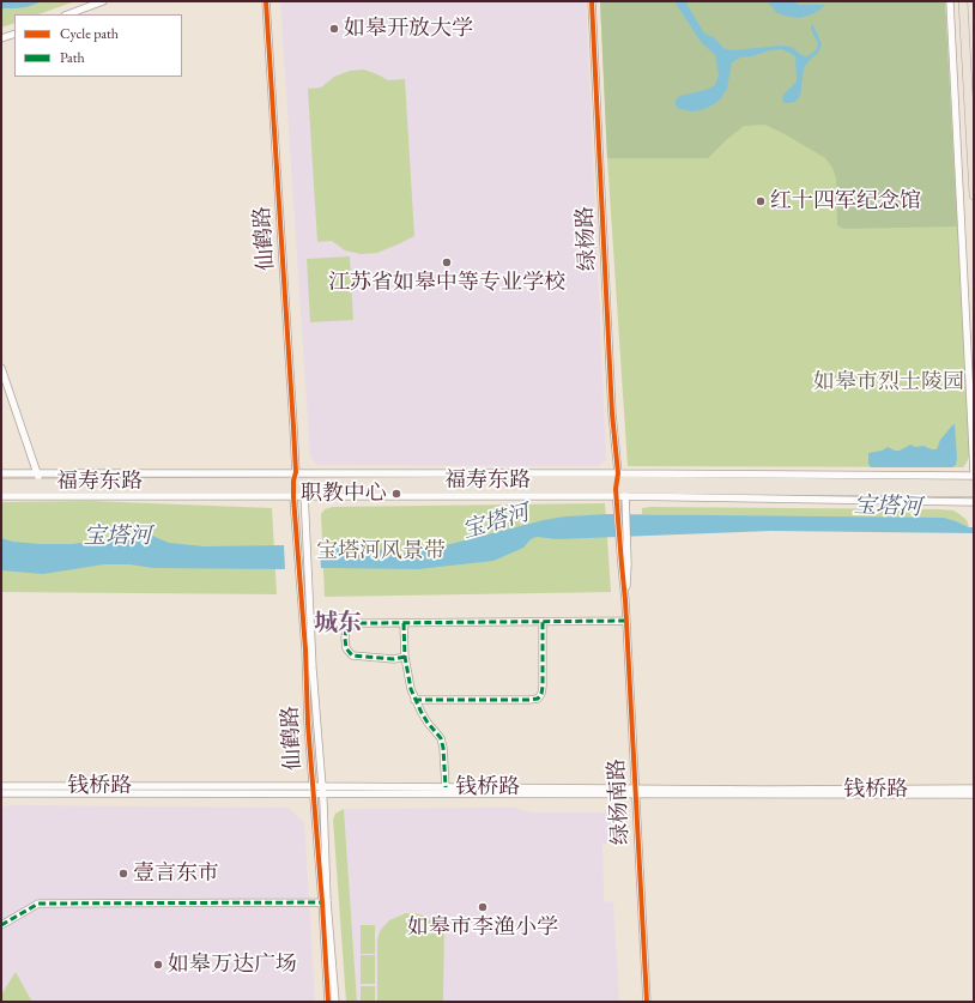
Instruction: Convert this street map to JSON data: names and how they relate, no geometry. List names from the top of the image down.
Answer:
{
  "streets": {
    "main road": ["福寿东路"],
    "street": [
      "仙鹤路",
      "绿杨路",
      "钱桥路",
      "绿杨南路"
    ]
  },
  "crossings": [
    ["仙鹤路", "福寿东路"],
    ["仙鹤路", "钱桥路"],
    ["绿杨路", "福寿东路"],
    ["绿杨路", "绿杨南路"],
    ["福寿东路", "绿杨南路"],
    ["钱桥路", "绿杨南路"]
  ],
  "districts": ["城东"],
  "water": ["宝塔河"],
  "parks": ["如皋市烈士陵园", "宝塔河风景带"],
  "places": [
    "如皋开放大学",
    "红十四军纪念馆",
    "江苏省如皋中等专业学校",
    "职教中心",
    "壹言东市",
    "如皋市李渔小学",
    "如皋万达广场"
  ],
  "legend": ["Cycle path", "Path"]
}
